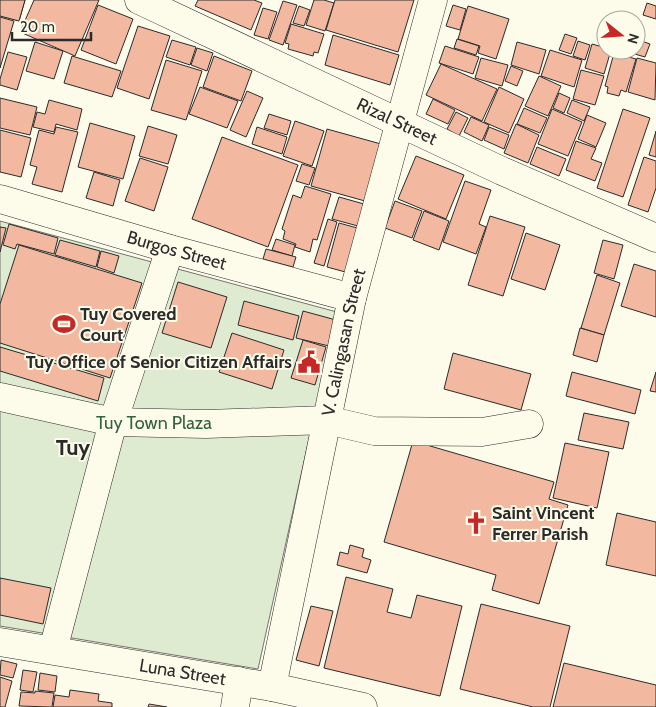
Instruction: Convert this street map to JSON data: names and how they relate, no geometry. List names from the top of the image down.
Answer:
{
  "streets": {
    "street": [
      "Rizal Street",
      "Burgos Street",
      "V. Calingasan Street",
      "Luna Street"
    ]
  },
  "crossings": [
    ["Rizal Street", "V. Calingasan Street"],
    ["Burgos Street", "V. Calingasan Street"],
    ["V. Calingasan Street", "Luna Street"]
  ],
  "districts": ["Tuy"],
  "parks": ["Tuy Town Plaza"],
  "places": {
    "sports": ["Tuy Covered Court"],
    "public building": ["Tuy Office of Senior Citizen Affairs"],
    "church": ["Saint Vincent Ferrer Parish"]
  },
  "scale_bar": "20 m",
  "north": "right"
}
